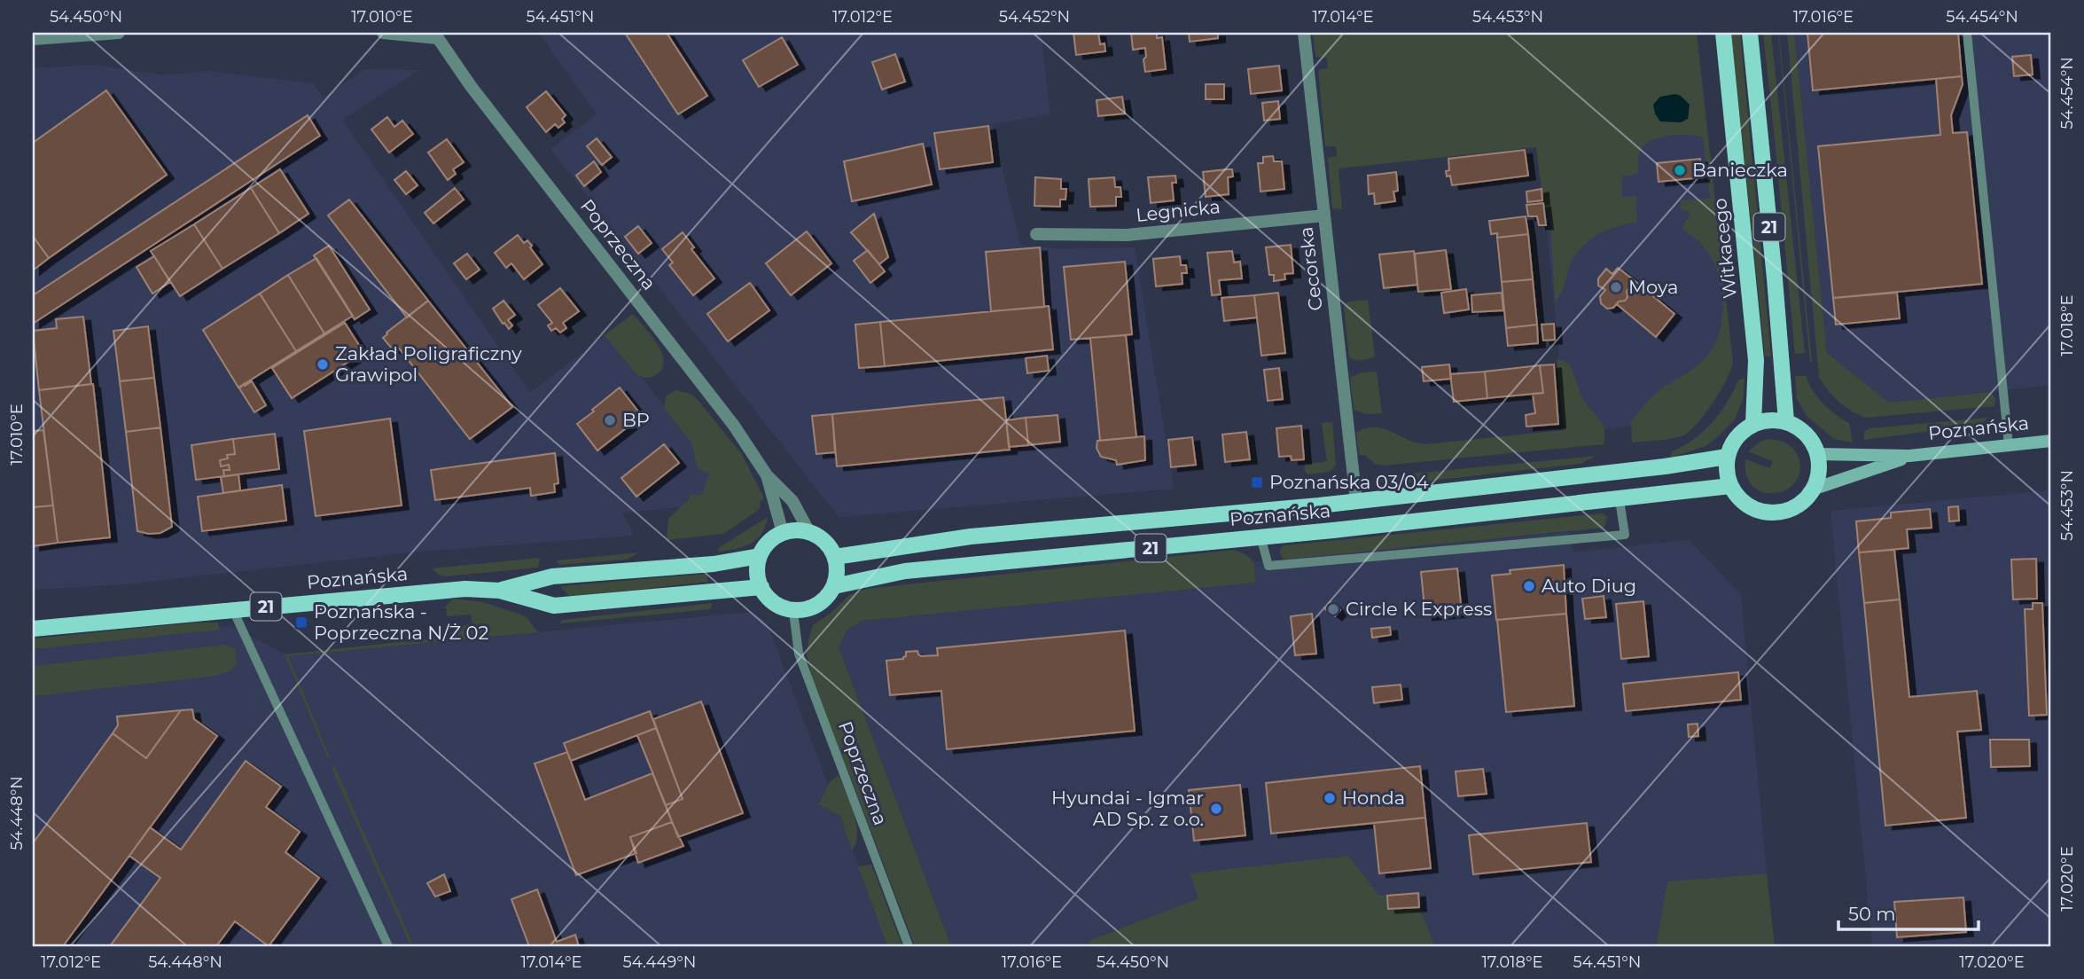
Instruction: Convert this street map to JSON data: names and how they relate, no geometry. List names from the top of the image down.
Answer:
{
  "streets": {
    "main road": ["21", "Witkacego", "Poznańska"],
    "street": ["Legnicka", "Poprzeczna", "Cecorska"]
  },
  "crossings": [
    ["Legnicka", "Cecorska"],
    ["21", "Witkacego"],
    ["21", "Poznańska"],
    ["Poprzeczna", "Poznańska"],
    ["Witkacego", "Poznańska"],
    ["Cecorska", "Poznańska"]
  ],
  "places": {
    "other": [
      "Banieczka",
      "Moya",
      "Zakład Poligraficzny Grawipol",
      "BP",
      "Auto Diug",
      "Circle K Express",
      "Honda",
      "Hyundai - Igmar AD Sp. z o.o."
    ],
    "transit": ["Poznańska 03/04", "Poznańska - Poprzeczna N/Ż 02"]
  },
  "scale_bar": "50 m",
  "coordinates": [
    "54.450°N",
    "17.010°E",
    "54.451°N",
    "17.012°E",
    "54.452°N",
    "17.014°E",
    "54.453°N",
    "17.016°E",
    "54.454°N",
    "17.018°E",
    "54.448°N",
    "17.020°E",
    "54.449°N"
  ]
}
